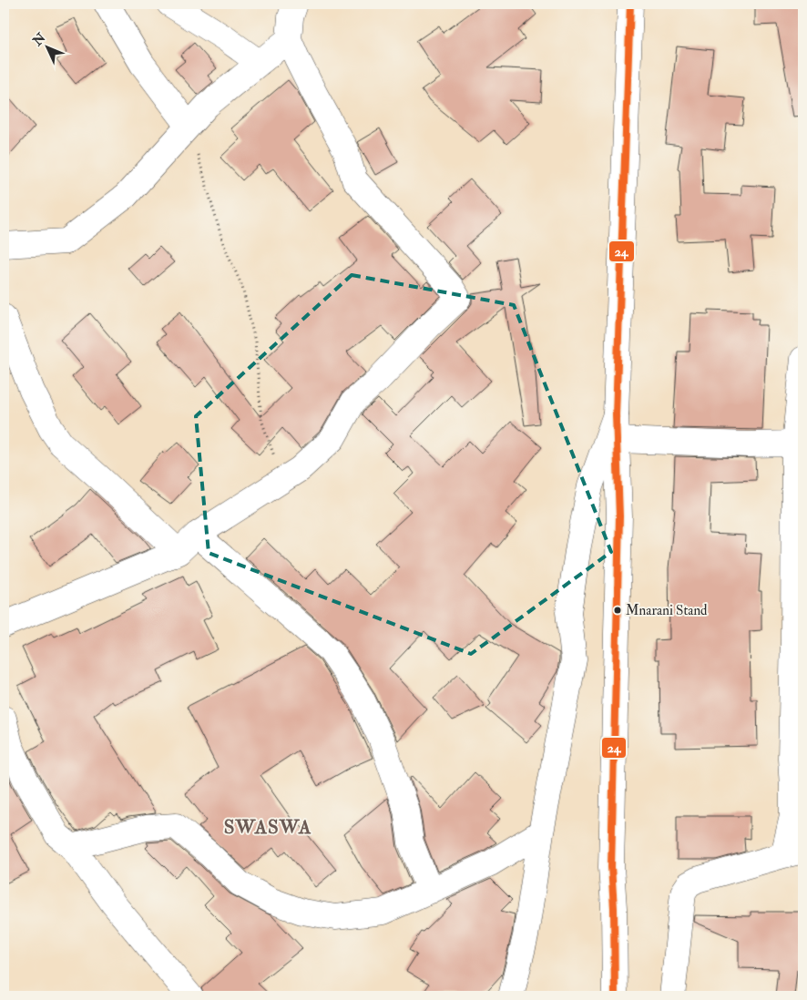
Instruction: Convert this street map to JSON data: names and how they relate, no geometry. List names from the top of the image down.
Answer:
{
  "districts": ["SWASWA"],
  "places": ["Mnarani Stand"],
  "lines": ["transit line 24"],
  "north": "top left"
}
